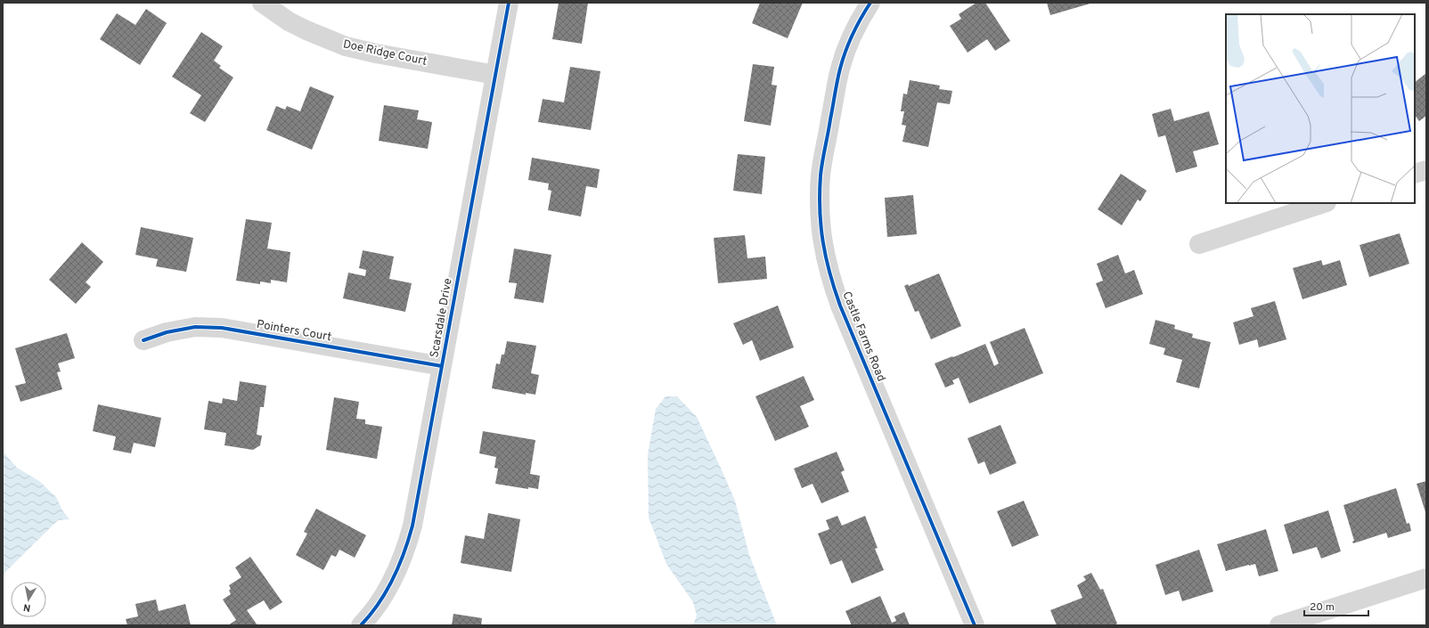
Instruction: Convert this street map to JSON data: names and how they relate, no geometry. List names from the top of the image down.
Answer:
{
  "streets": {
    "street": [
      "Doe Ridge Court",
      "Scarsdale Drive",
      "Pointers Court",
      "Castle Farms Road"
    ]
  },
  "crossings": [
    ["Doe Ridge Court", "Scarsdale Drive"],
    ["Scarsdale Drive", "Pointers Court"]
  ],
  "scale_bar": "20 m",
  "north": "bottom"
}
